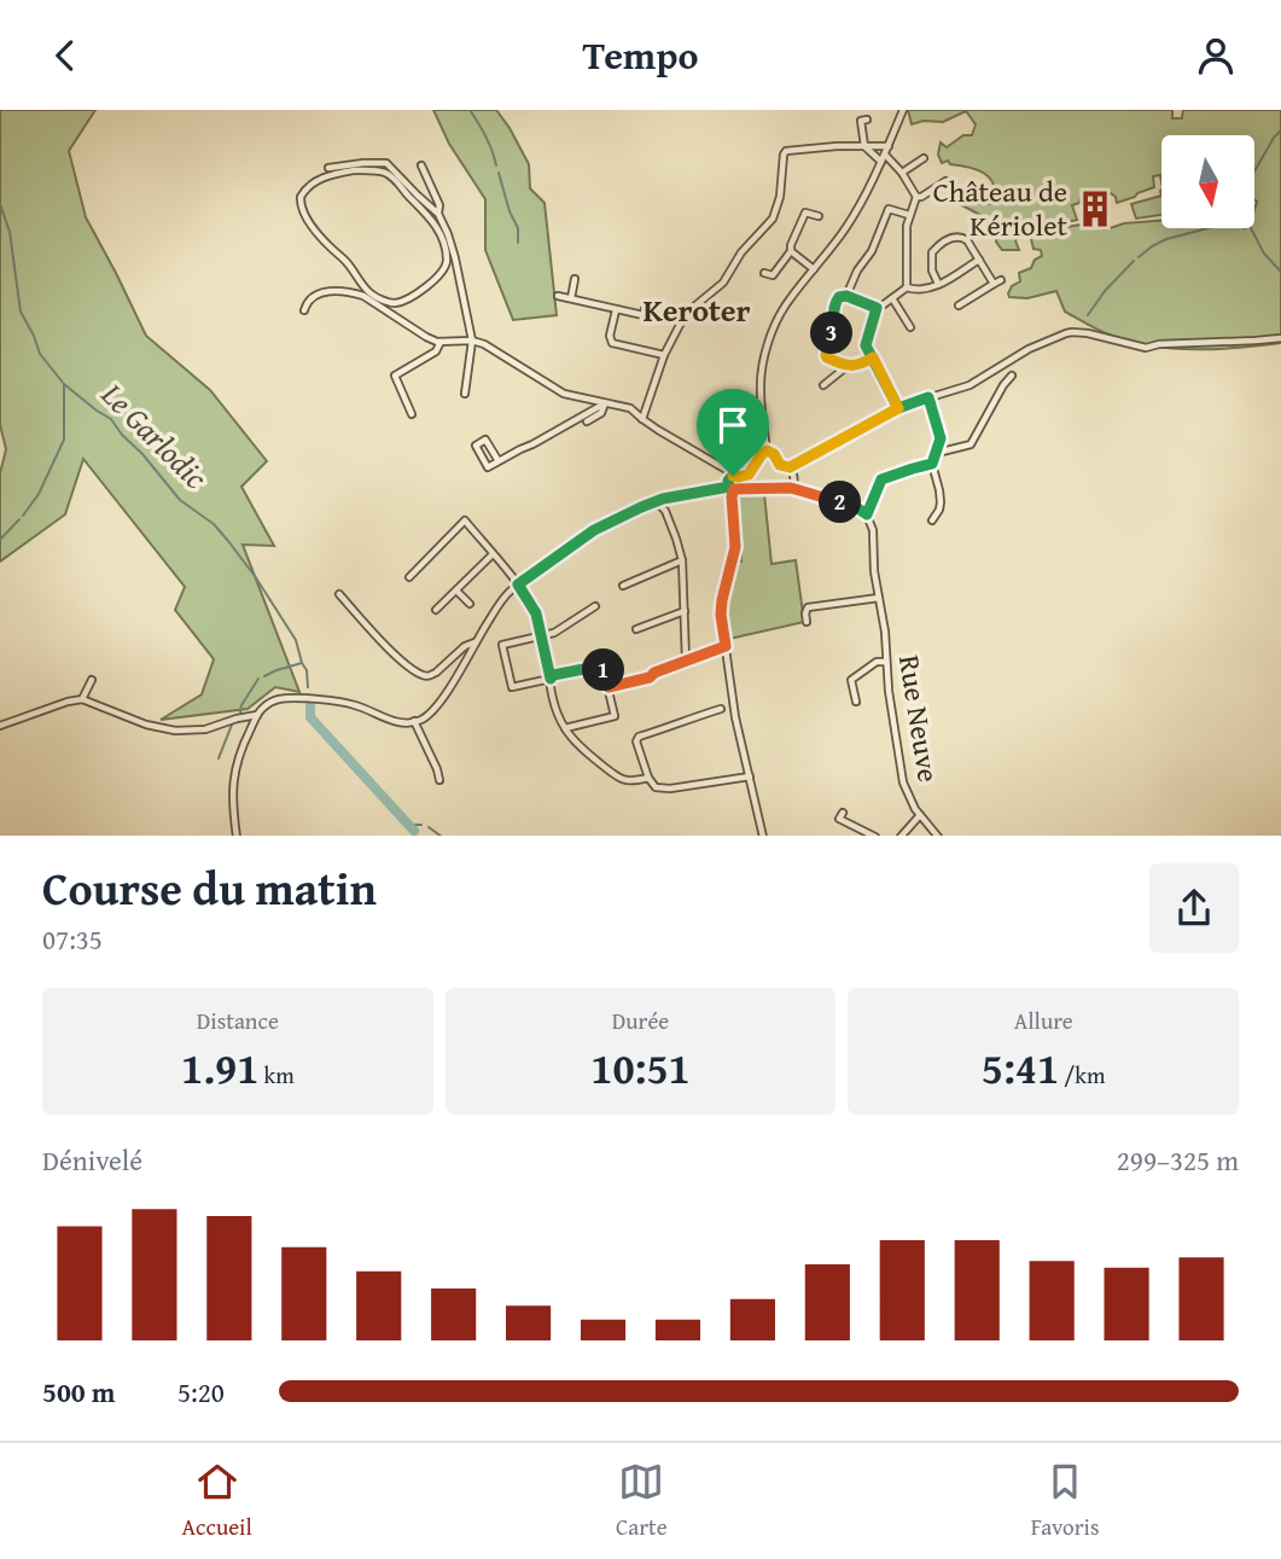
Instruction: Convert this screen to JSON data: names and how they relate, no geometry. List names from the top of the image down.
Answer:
{
  "streets": {
    "street": ["Rue Neuve"]
  },
  "districts": ["Keroter"],
  "water": ["Le Garlodic"],
  "places": {
    "building": ["Château de Kériolet"]
  },
  "north": "bottom",
  "page": {
    "header": "Tempo",
    "pins": ["3", "2", "1"],
    "heading": ["Course du matin", "07:35"],
    "stats": [
      ["Distance", "1.91 km"],
      ["Durée", "10:51"],
      ["Allure", "5:41 /km"]
    ],
    "chart": ["Dénivelé", "299–325 m"],
    "list": [
      {
        "name": "500 m",
        "note": "5:20"
      }
    ],
    "tabs": ["Accueil", "Carte", "Favoris"]
  }
}
